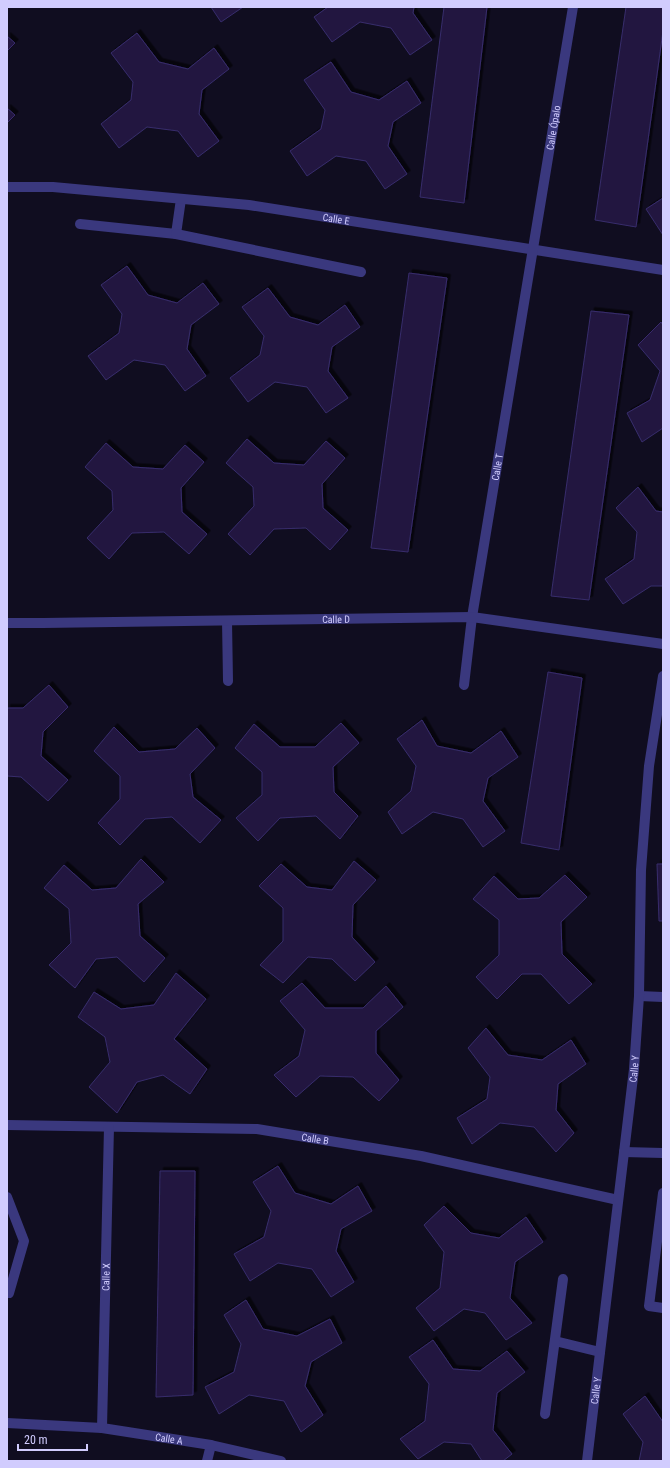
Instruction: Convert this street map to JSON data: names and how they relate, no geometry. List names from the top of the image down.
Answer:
{
  "streets": {
    "street": [
      "Calle Ópalo",
      "Calle E",
      "Calle T",
      "Calle D",
      "Calle Y",
      "Calle B",
      "Calle X",
      "Calle A"
    ]
  },
  "crossings": [
    ["Calle Ópalo", "Calle E"],
    ["Calle Ópalo", "Calle T"],
    ["Calle E", "Calle T"],
    ["Calle T", "Calle D"],
    ["Calle Y", "Calle B"],
    ["Calle B", "Calle X"],
    ["Calle X", "Calle A"]
  ],
  "scale_bar": "20 m"
}
